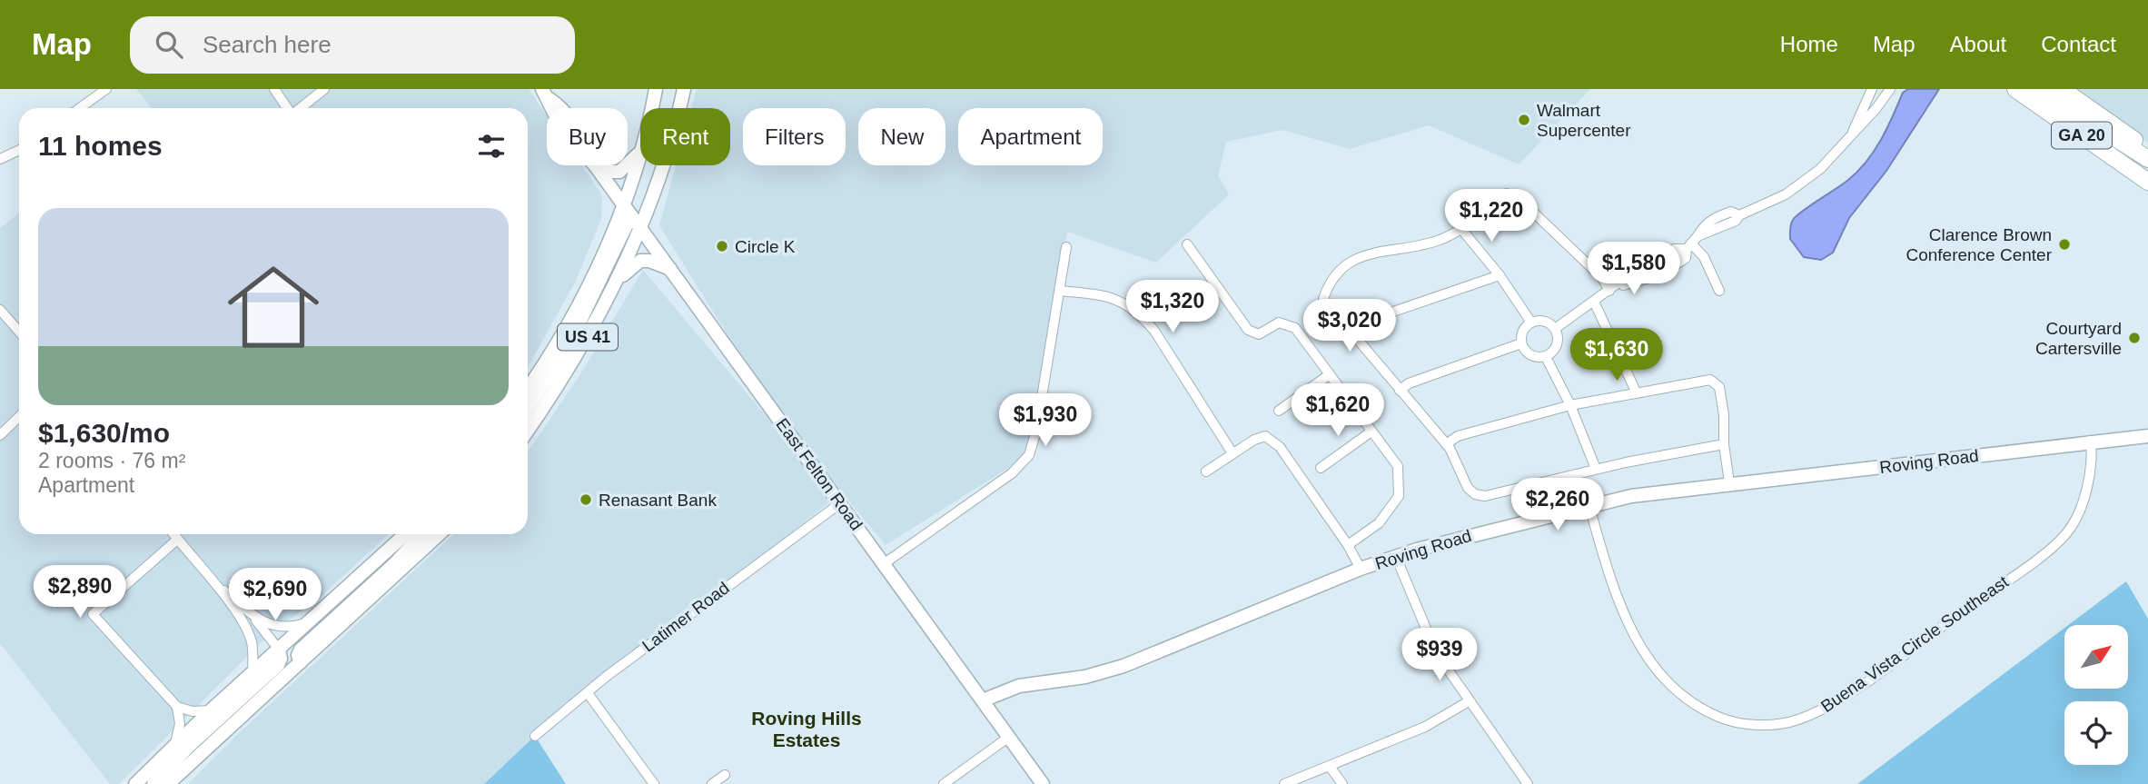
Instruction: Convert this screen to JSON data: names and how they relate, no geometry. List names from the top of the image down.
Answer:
{
  "streets": {
    "highway": ["GA 20"],
    "main road": ["US 41", "Roving Road", "East Felton Road"],
    "street": ["Latimer Road", "Buena Vista Circle Southeast"]
  },
  "crossings": [
    ["US 41", "East Felton Road"],
    ["Roving Road", "East Felton Road"],
    ["Roving Road", "Buena Vista Circle Southeast"],
    ["East Felton Road", "Latimer Road"]
  ],
  "districts": ["Roving Hills Estates"],
  "places": [
    "Walmart Supercenter",
    "Clarence Brown Conference Center",
    "Circle K",
    "Courtyard Cartersville",
    "Renasant Bank"
  ],
  "north": "top right",
  "page": {
    "header": "Map",
    "search": "Search here",
    "nav": [
      "Home",
      "Map",
      "About",
      "Contact"
    ],
    "chip": [
      "Buy",
      "Rent",
      "Filters",
      "New",
      "Apartment"
    ],
    "heading": "11 homes",
    "list": [
      {
        "name": "$1,630/mo",
        "note": "2 rooms · 76 m² · Apartment"
      }
    ],
    "price": [
      "$1,220",
      "$1,580",
      "$1,320",
      "$3,020",
      "$1,630",
      "$1,620",
      "$1,930",
      "$2,260",
      "$2,890",
      "$2,690",
      "$939"
    ]
  }
}
